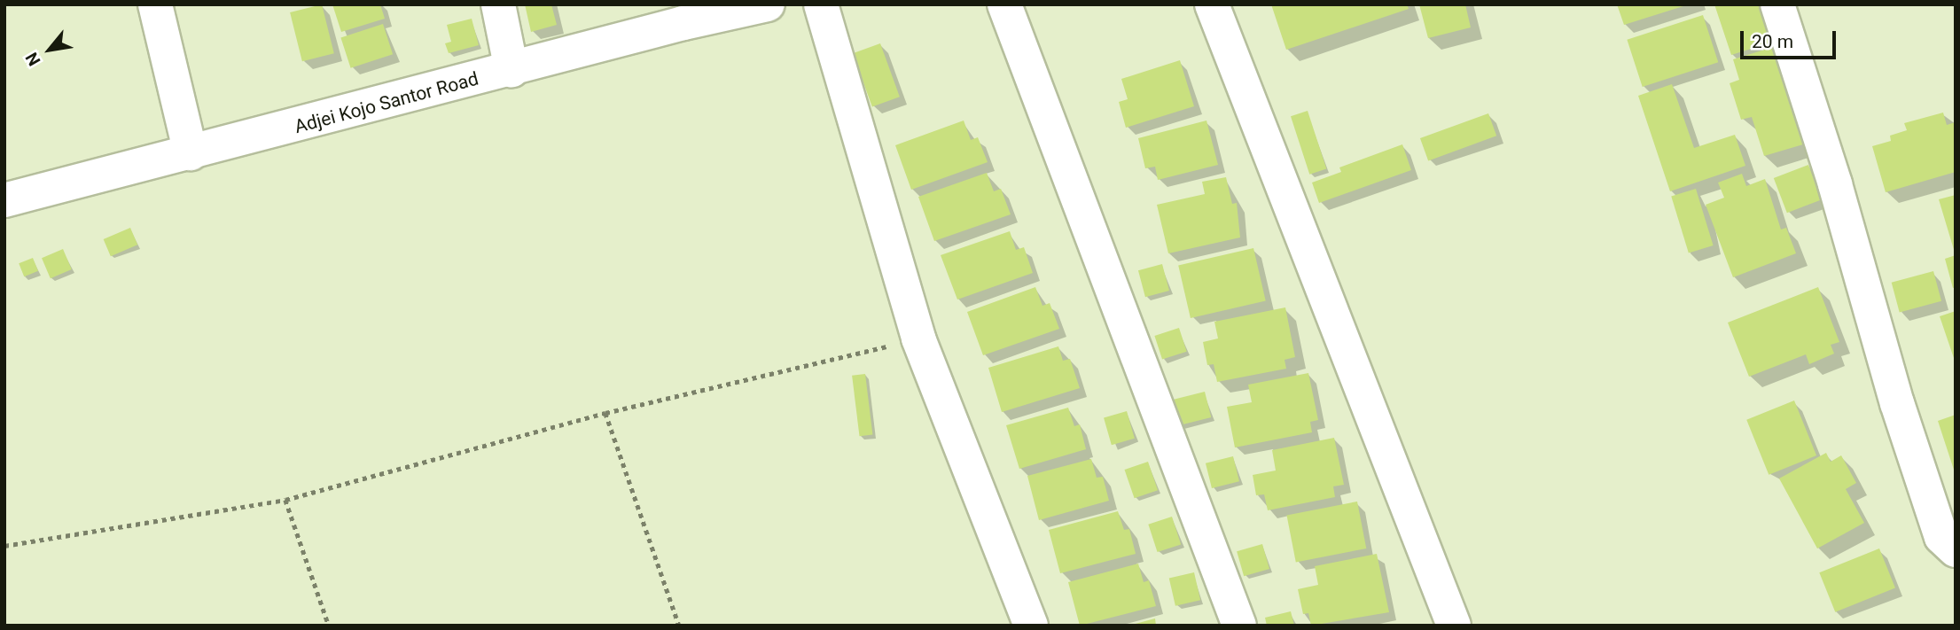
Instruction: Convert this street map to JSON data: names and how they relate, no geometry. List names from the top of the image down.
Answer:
{
  "streets": {
    "street": ["Adjei Kojo Santor Road"]
  },
  "scale_bar": "20 m",
  "north": "bottom left"
}
